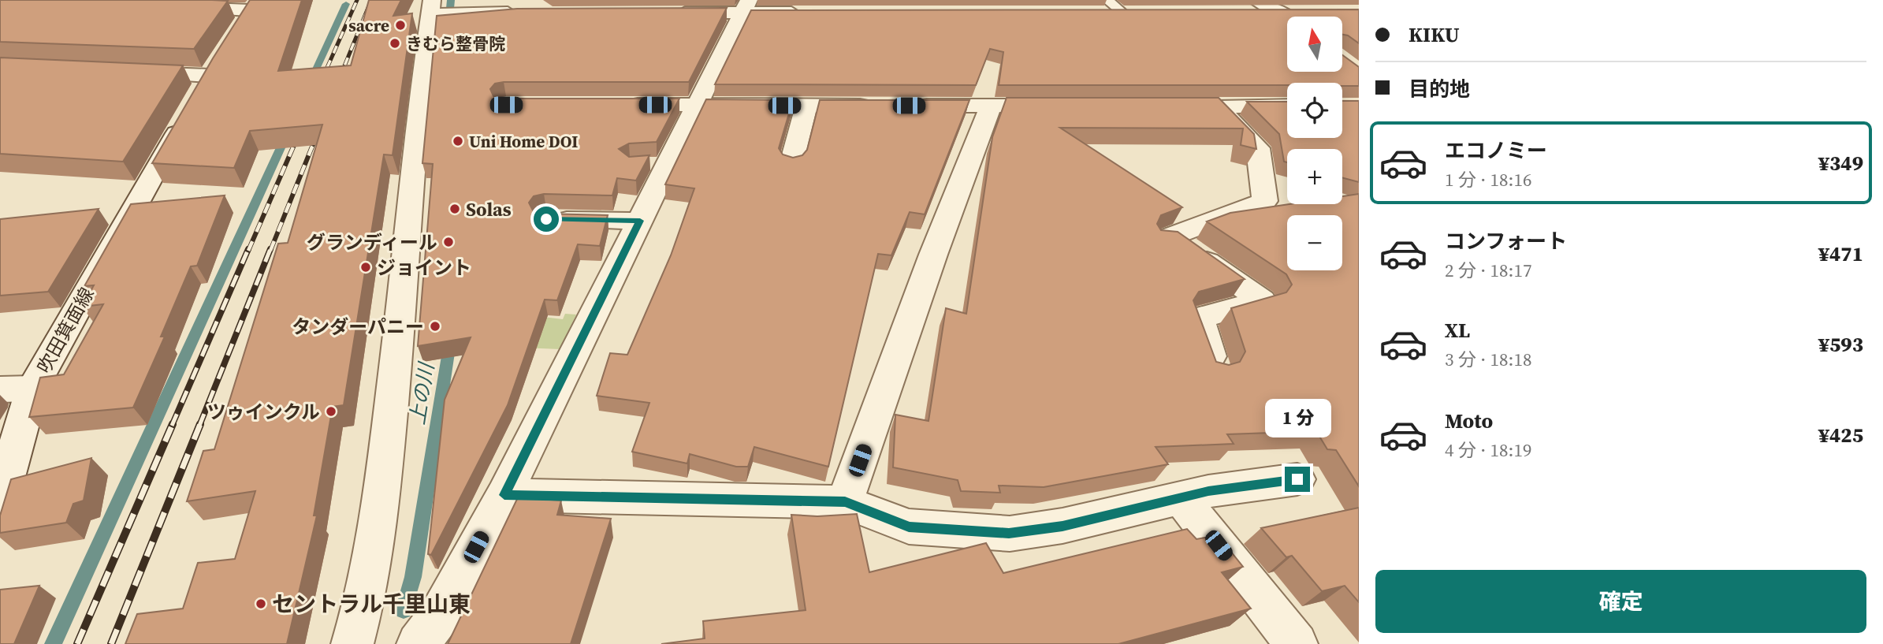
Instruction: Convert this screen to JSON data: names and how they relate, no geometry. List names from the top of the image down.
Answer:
{
  "streets": {
    "street": ["吹田箕面線"]
  },
  "water": ["上の川"],
  "places": [
    "sacre",
    "きむら整骨院",
    "Uni Home DOI",
    "Solas",
    "グランディール",
    "ジョイント",
    "タンダーパニー",
    "ツゥインクル",
    "セントラル千里山東"
  ],
  "north": "top",
  "page": {
    "banner": ["KIKU", "目的地"],
    "map_buttons": ["+", "−"],
    "list": [
      {
        "name": "エコノミー",
        "note": "1 分 · 18:16",
        "value": "¥349"
      },
      {
        "name": "コンフォート",
        "note": "2 分 · 18:17",
        "value": "¥471"
      },
      {
        "name": "XL",
        "note": "3 分 · 18:18",
        "value": "¥593"
      },
      {
        "name": "Moto",
        "note": "4 分 · 18:19",
        "value": "¥425"
      }
    ],
    "bubble": "1 分",
    "buttons": "確定"
  }
}
